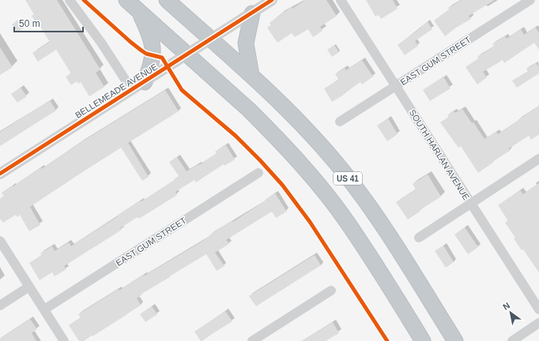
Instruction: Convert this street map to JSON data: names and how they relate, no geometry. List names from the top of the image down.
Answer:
{
  "streets": {
    "highway": ["US 41"],
    "street": ["EAST GUM STREET", "BELLEMEADE AVENUE", "SOUTH HARLAN AVENUE"]
  },
  "crossings": [
    ["EAST GUM STREET", "SOUTH HARLAN AVENUE"],
    ["BELLEMEADE AVENUE", "US 41"]
  ],
  "scale_bar": "50 m",
  "north": "top left"
}
